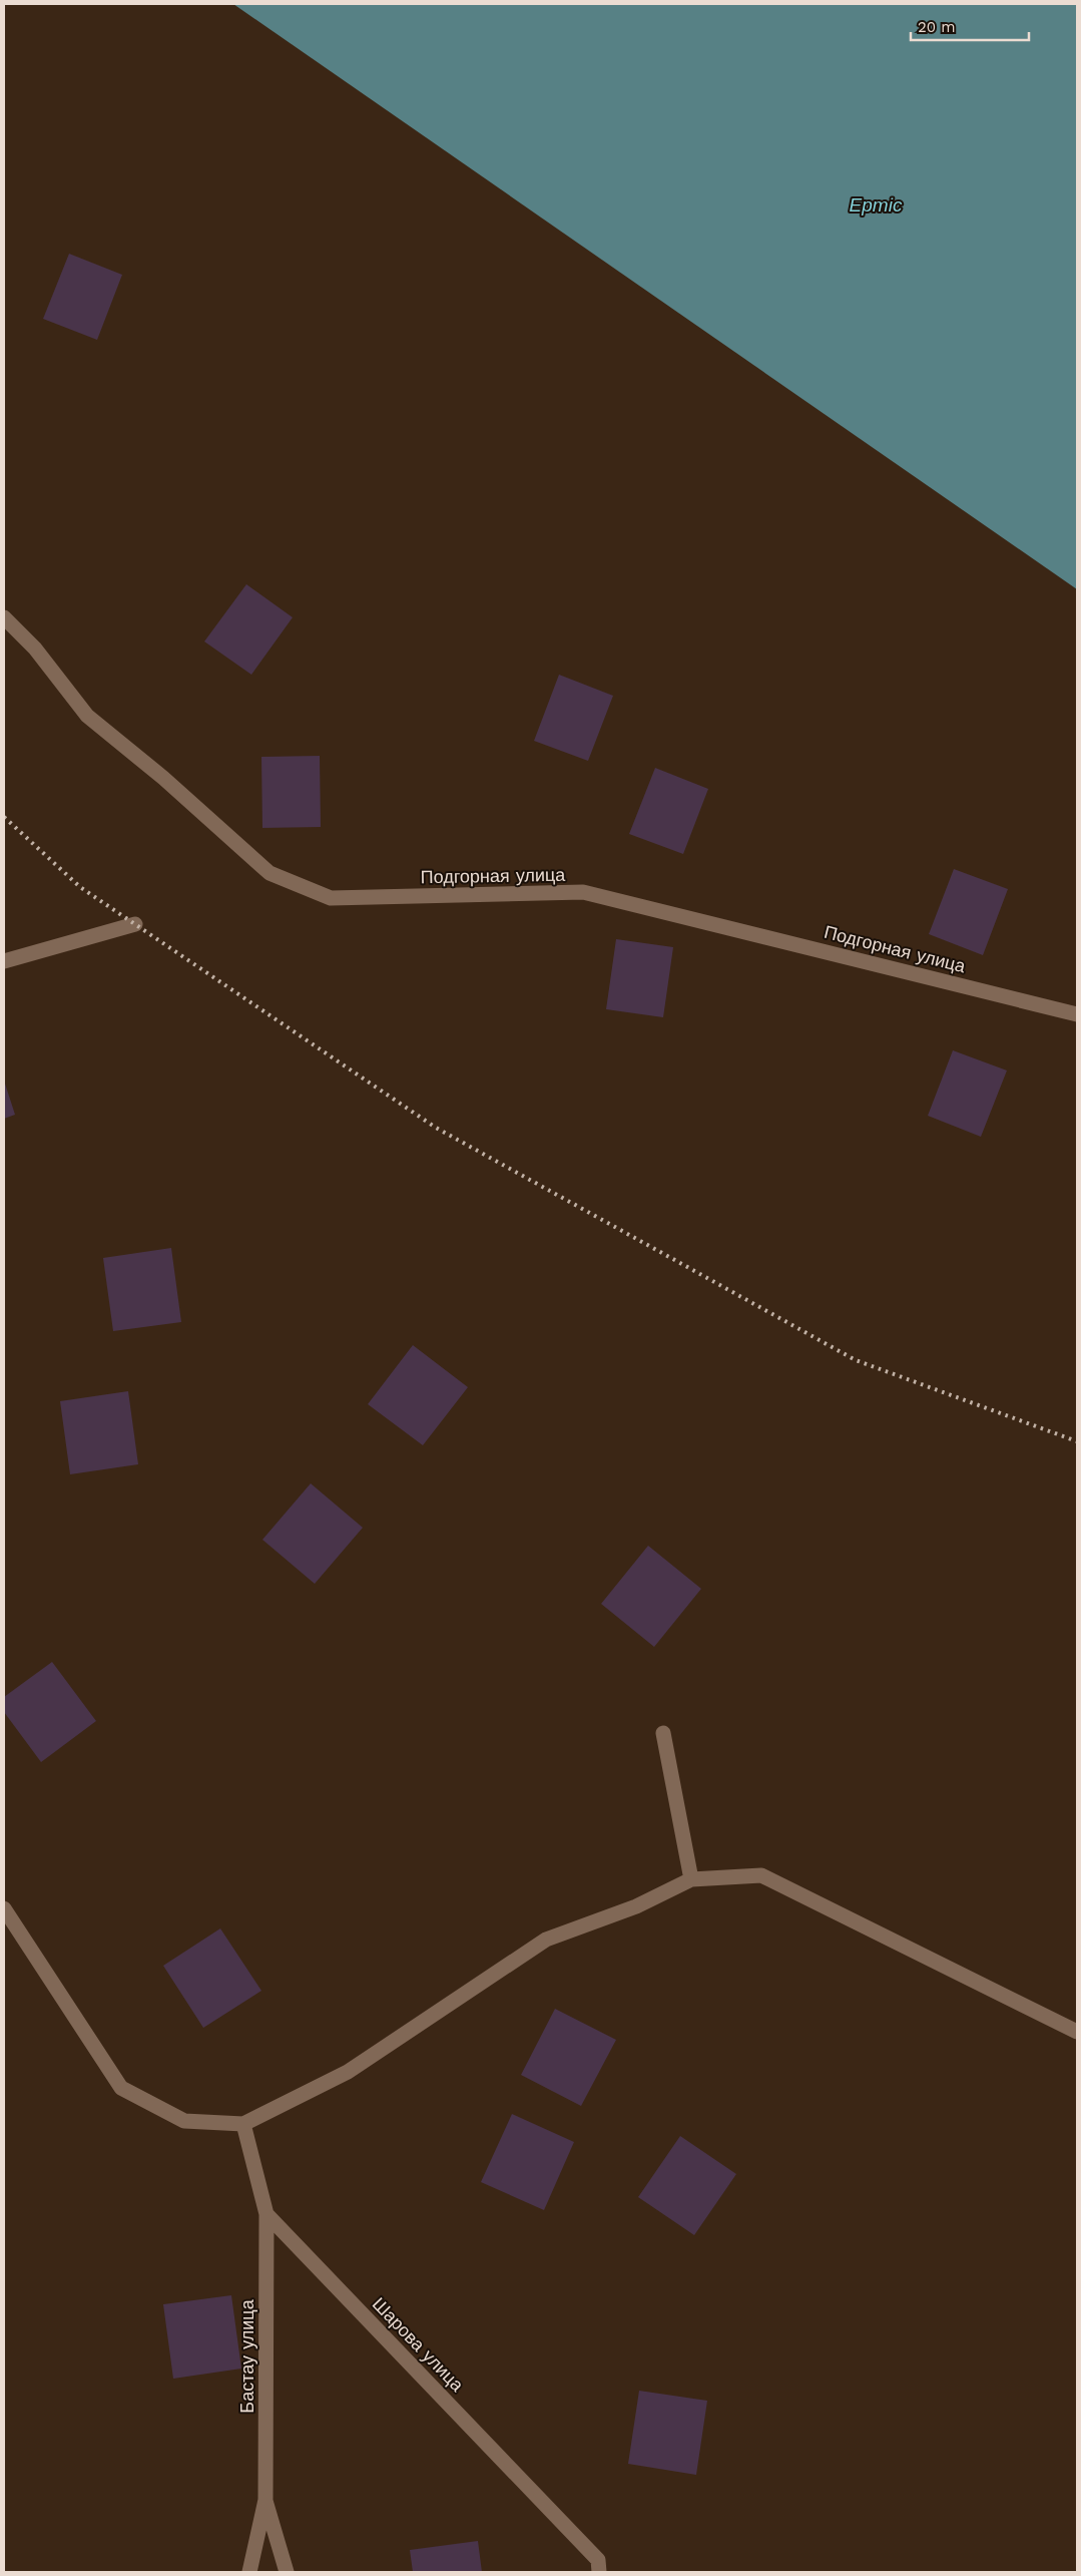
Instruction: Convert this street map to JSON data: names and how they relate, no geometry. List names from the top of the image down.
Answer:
{
  "streets": {
    "street": ["Подгорная улица", "Шарова улица", "Бастау улица"]
  },
  "crossings": [
    ["Шарова улица", "Бастау улица"]
  ],
  "water": ["Ертіс"],
  "scale_bar": "20 m"
}
